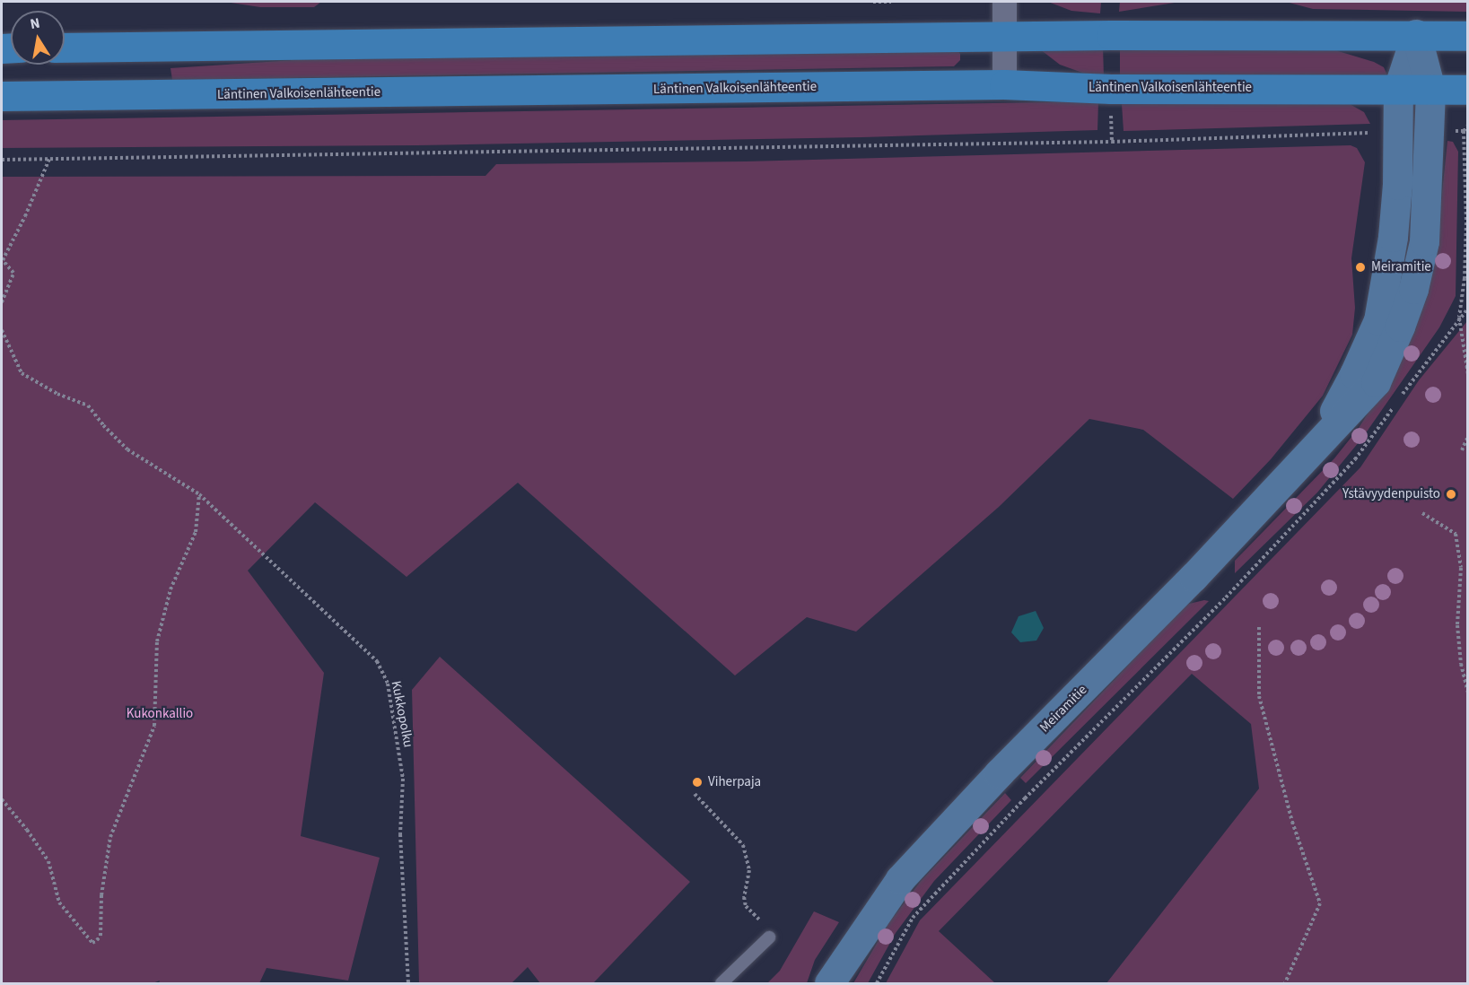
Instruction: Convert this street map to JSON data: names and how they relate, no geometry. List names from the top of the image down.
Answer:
{
  "streets": {
    "main road": ["Läntinen Valkoisenlähteentie", "Meiramitie"],
    "path": ["Kukkopolku"]
  },
  "crossings": [
    ["Läntinen Valkoisenlähteentie", "Meiramitie"]
  ],
  "parks": ["Kukonkallio"],
  "places": ["Meiramitie", "Ystävyydenpuisto", "Viherpaja"],
  "north": "top"
}
